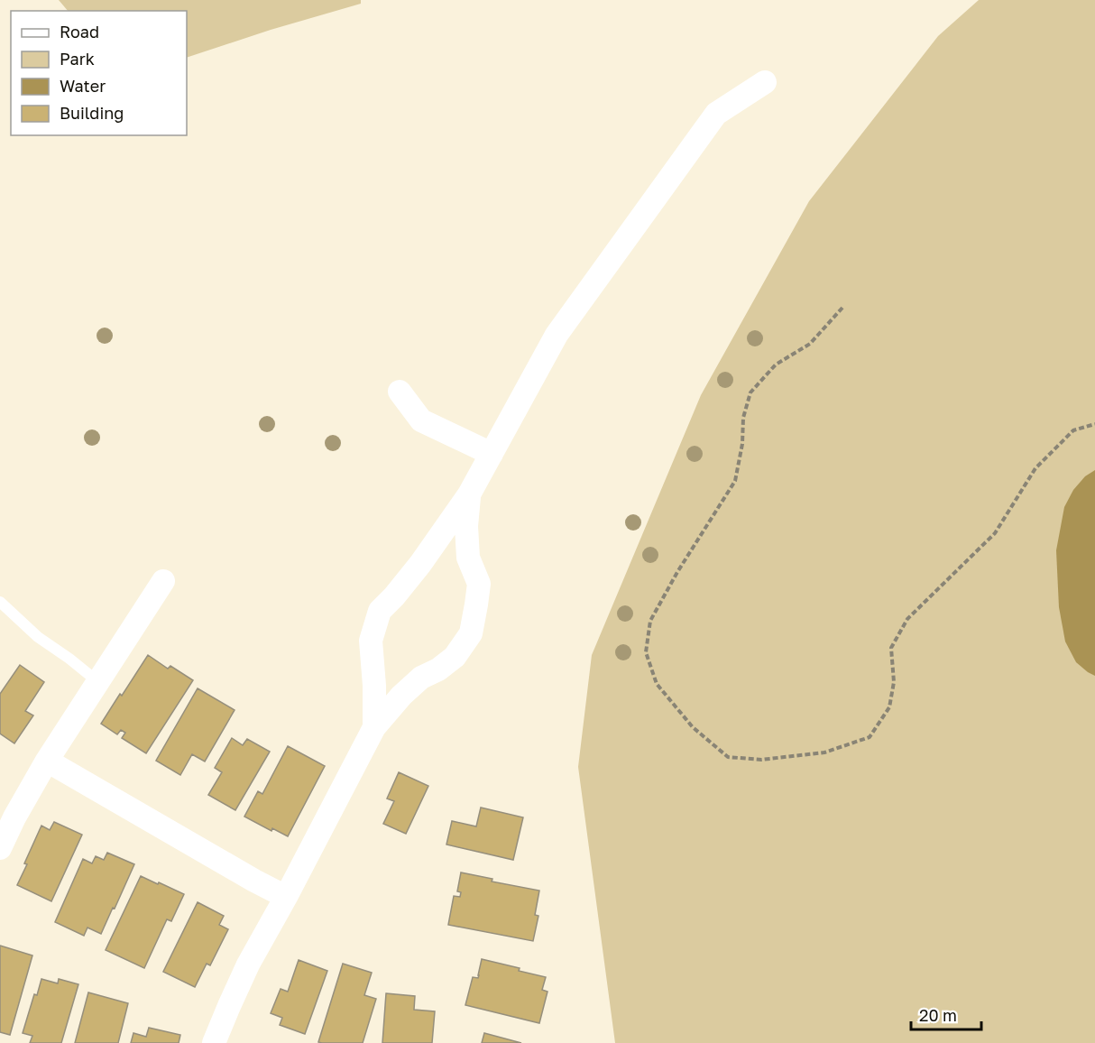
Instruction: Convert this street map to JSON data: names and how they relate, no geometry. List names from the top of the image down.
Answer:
{
  "legend": [
    "Road",
    "Park",
    "Water",
    "Building"
  ],
  "scale_bar": "20 m"
}
